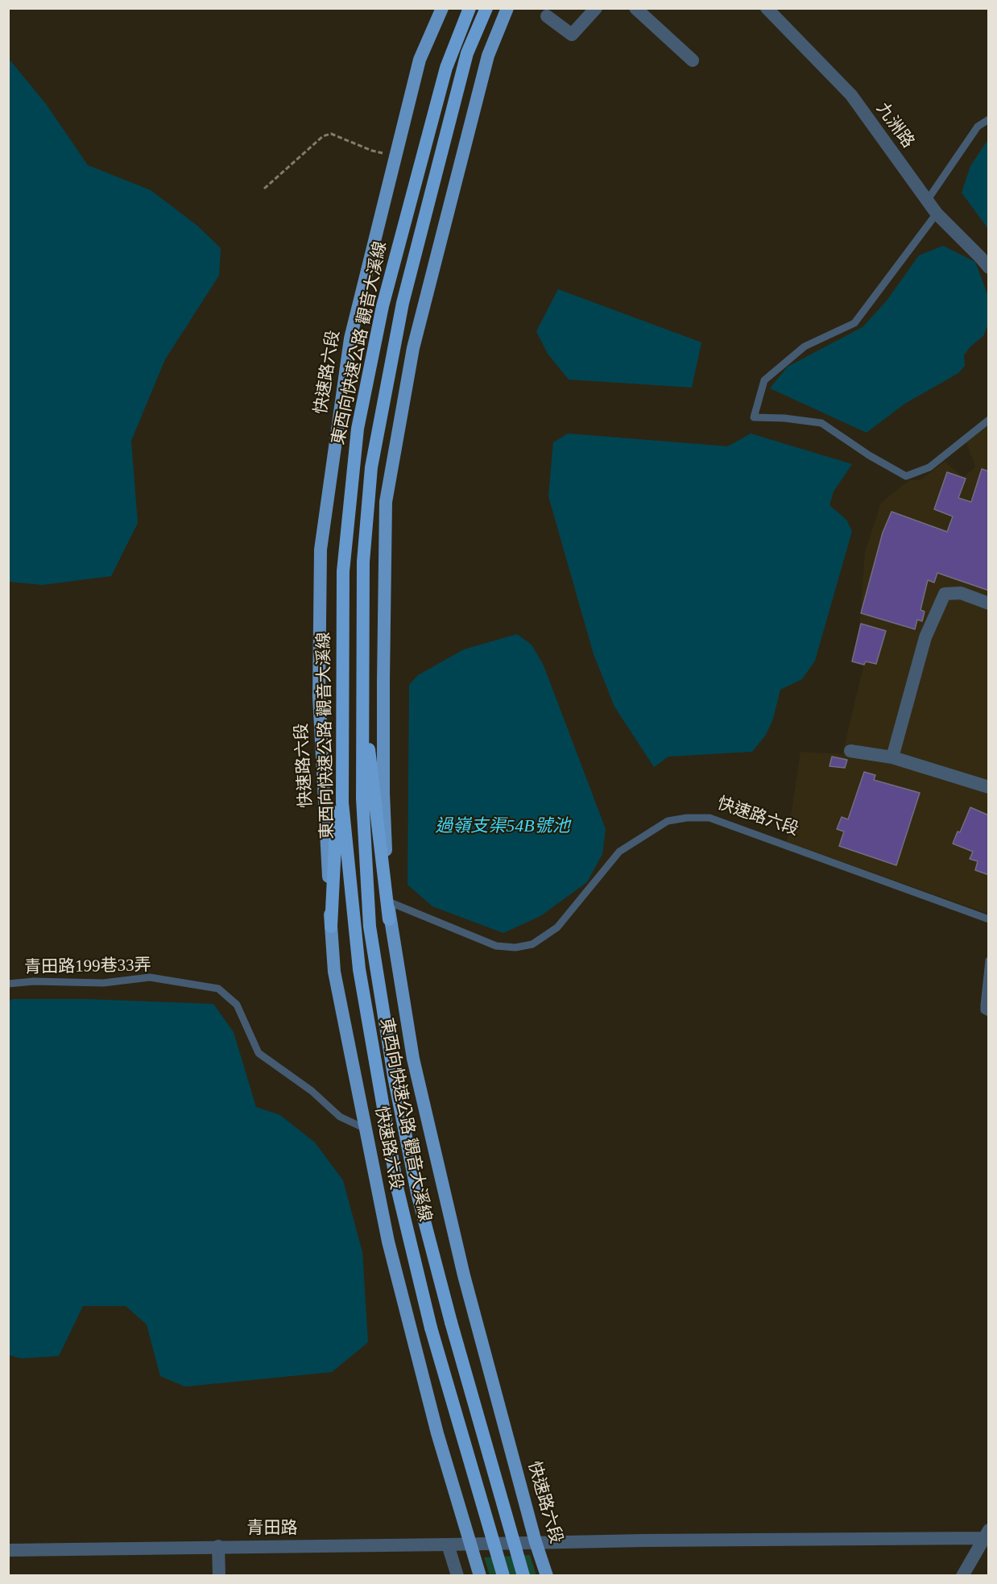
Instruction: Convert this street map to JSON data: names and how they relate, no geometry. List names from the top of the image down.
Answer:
{
  "streets": {
    "highway": ["東西向快速公路 觀音大溪線"],
    "main road": ["快速路六段"],
    "street": ["九洲路", "青田路"],
    "lane": ["青田路199巷33弄"]
  },
  "crossings": [
    ["快速路六段", "青田路199巷33弄"],
    ["快速路六段", "青田路"]
  ],
  "water": ["過嶺支渠54B號池"]
}
